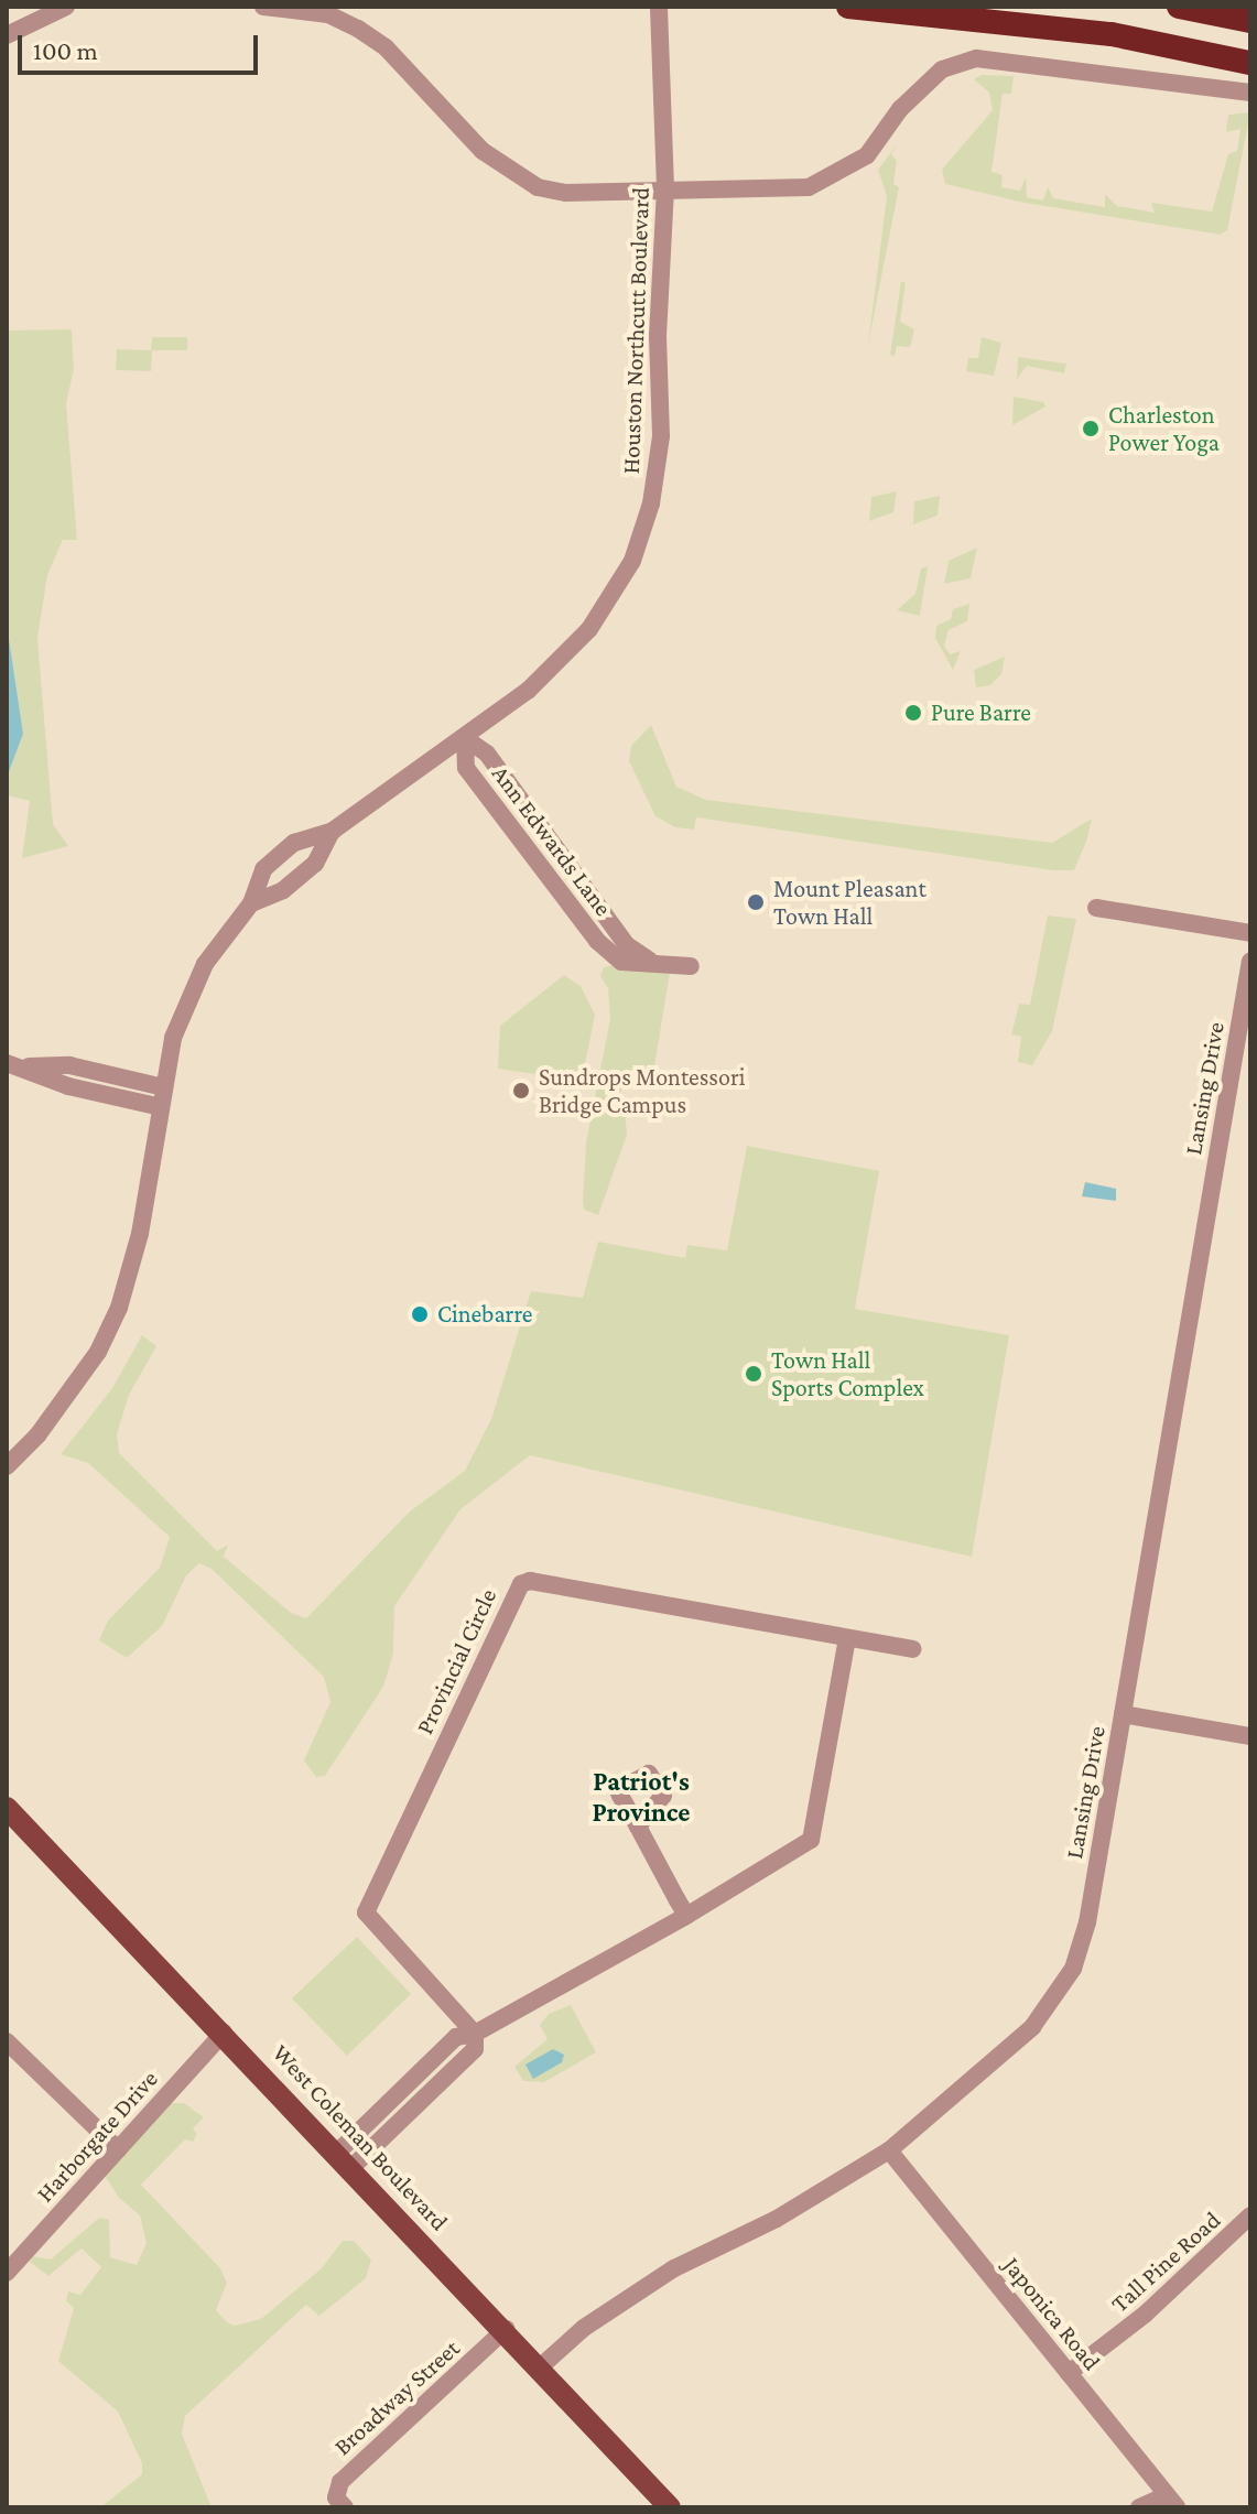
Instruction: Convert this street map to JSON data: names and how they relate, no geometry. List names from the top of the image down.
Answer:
{
  "streets": {
    "main road": ["West Coleman Boulevard"],
    "street": [
      "Houston Northcutt Boulevard",
      "Ann Edwards Lane",
      "Lansing Drive",
      "Provincial Circle",
      "Harborgate Drive",
      "Tall Pine Road",
      "Japonica Road",
      "Broadway Street"
    ]
  },
  "crossings": [
    ["Houston Northcutt Boulevard", "Ann Edwards Lane"],
    ["Lansing Drive", "West Coleman Boulevard"],
    ["Lansing Drive", "Japonica Road"],
    ["Harborgate Drive", "West Coleman Boulevard"],
    ["West Coleman Boulevard", "Broadway Street"],
    ["Tall Pine Road", "Japonica Road"]
  ],
  "districts": ["Patriot's Province"],
  "places": [
    "Charleston Power Yoga",
    "Pure Barre",
    "Mount Pleasant Town Hall",
    "Sundrops Montessori Bridge Campus",
    "Cinebarre",
    "Town Hall Sports Complex"
  ],
  "scale_bar": "100 m"
}
